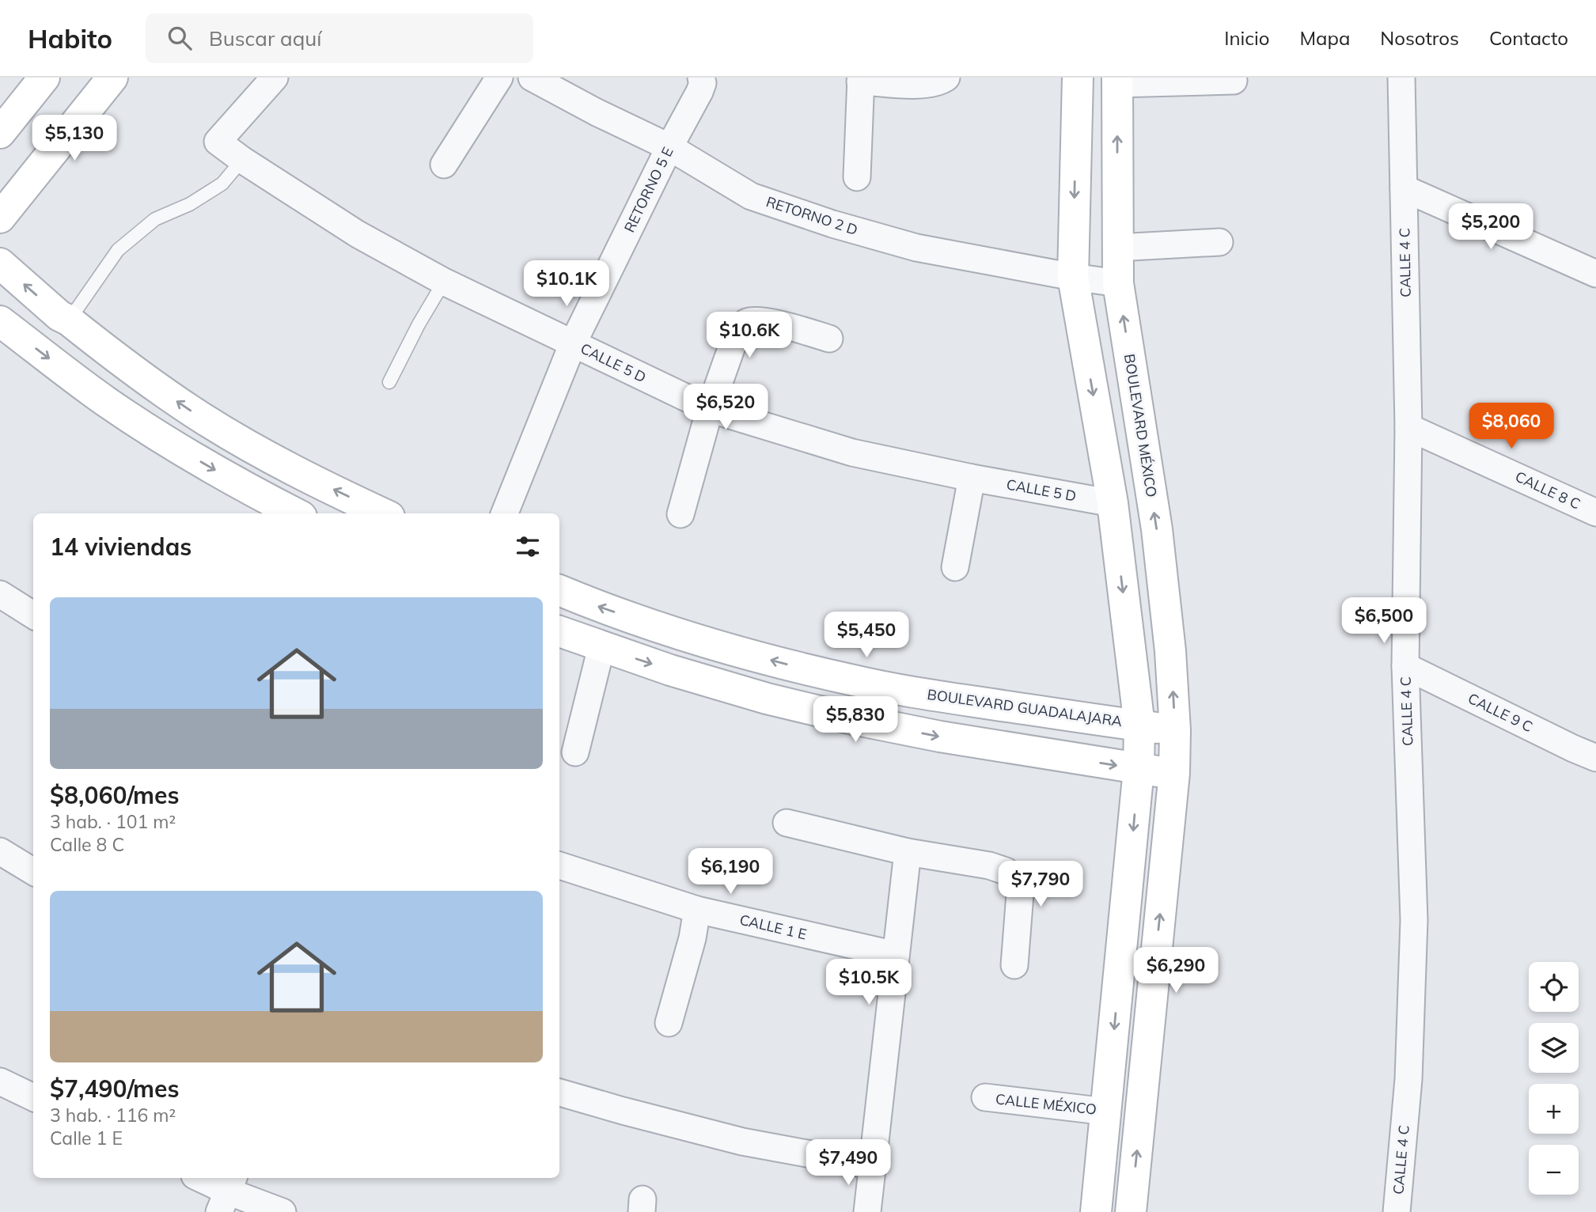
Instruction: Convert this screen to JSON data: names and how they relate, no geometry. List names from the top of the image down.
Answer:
{
  "streets": {
    "street": [
      "RETORNO 5 E",
      "RETORNO 2 D",
      "CALLE 4 C",
      "CALLE 5 D",
      "BOULEVARD MÉXICO",
      "CALLE 8 C",
      "BOULEVARD GUADALAJARA",
      "CALLE 9 C",
      "CALLE 1 E",
      "CALLE MÉXICO"
    ]
  },
  "crossings": [
    ["RETORNO 5 E", "RETORNO 2 D"],
    ["RETORNO 5 E", "CALLE 5 D"],
    ["RETORNO 2 D", "BOULEVARD MÉXICO"],
    ["CALLE 4 C", "CALLE 8 C"],
    ["CALLE 4 C", "CALLE 9 C"],
    ["BOULEVARD MÉXICO", "BOULEVARD GUADALAJARA"]
  ],
  "page": {
    "header": "Habito",
    "search": "Buscar aquí",
    "nav": [
      "Inicio",
      "Mapa",
      "Nosotros",
      "Contacto"
    ],
    "price": [
      "$5,130",
      "$5,200",
      "$10.1K",
      "$10.6K",
      "$6,520",
      "$8,060",
      "$6,500",
      "$5,450",
      "$5,830",
      "$6,190",
      "$7,790",
      "$6,290",
      "$10.5K",
      "$7,490"
    ],
    "heading": "14 viviendas",
    "list": [
      {
        "name": "$8,060/mes",
        "note": "3 hab. · 101 m² · Calle 8 C"
      },
      {
        "name": "$7,490/mes",
        "note": "3 hab. · 116 m² · Calle 1 E"
      }
    ],
    "map_buttons": ["+", "−"]
  }
}
